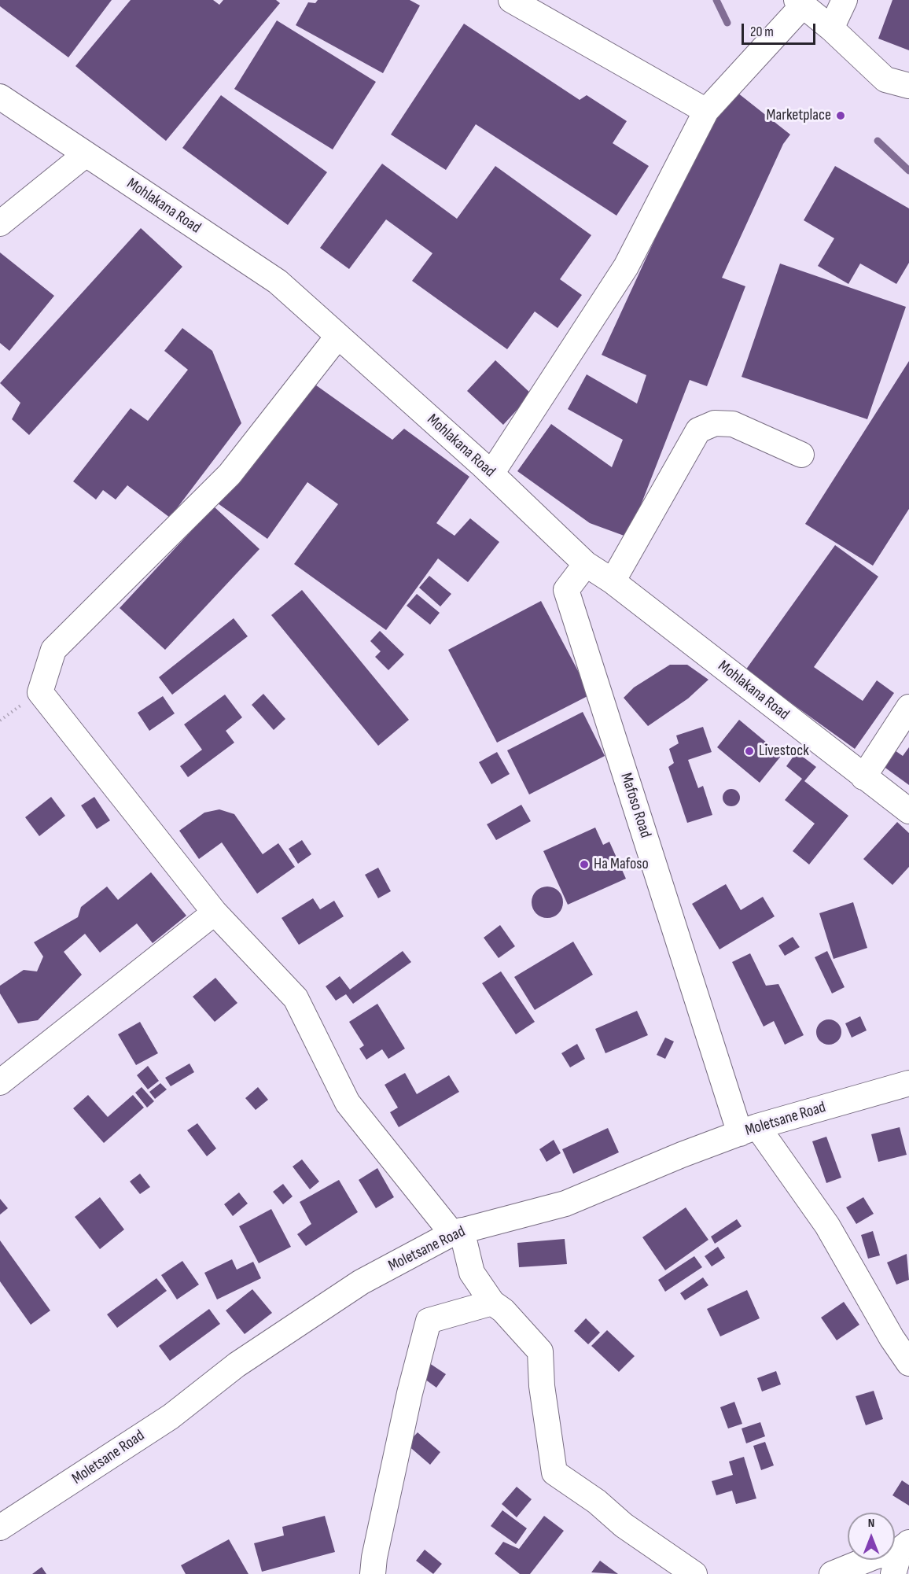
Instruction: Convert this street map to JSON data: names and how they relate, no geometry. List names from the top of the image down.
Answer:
{
  "streets": {
    "street": ["Mohlakana Road", "Mafoso Road", "Moletsane Road"]
  },
  "crossings": [
    ["Mohlakana Road", "Mafoso Road"],
    ["Mafoso Road", "Moletsane Road"]
  ],
  "places": ["Marketplace", "Livestock", "Ha Mafoso"],
  "scale_bar": "20 m",
  "north": "top"
}
